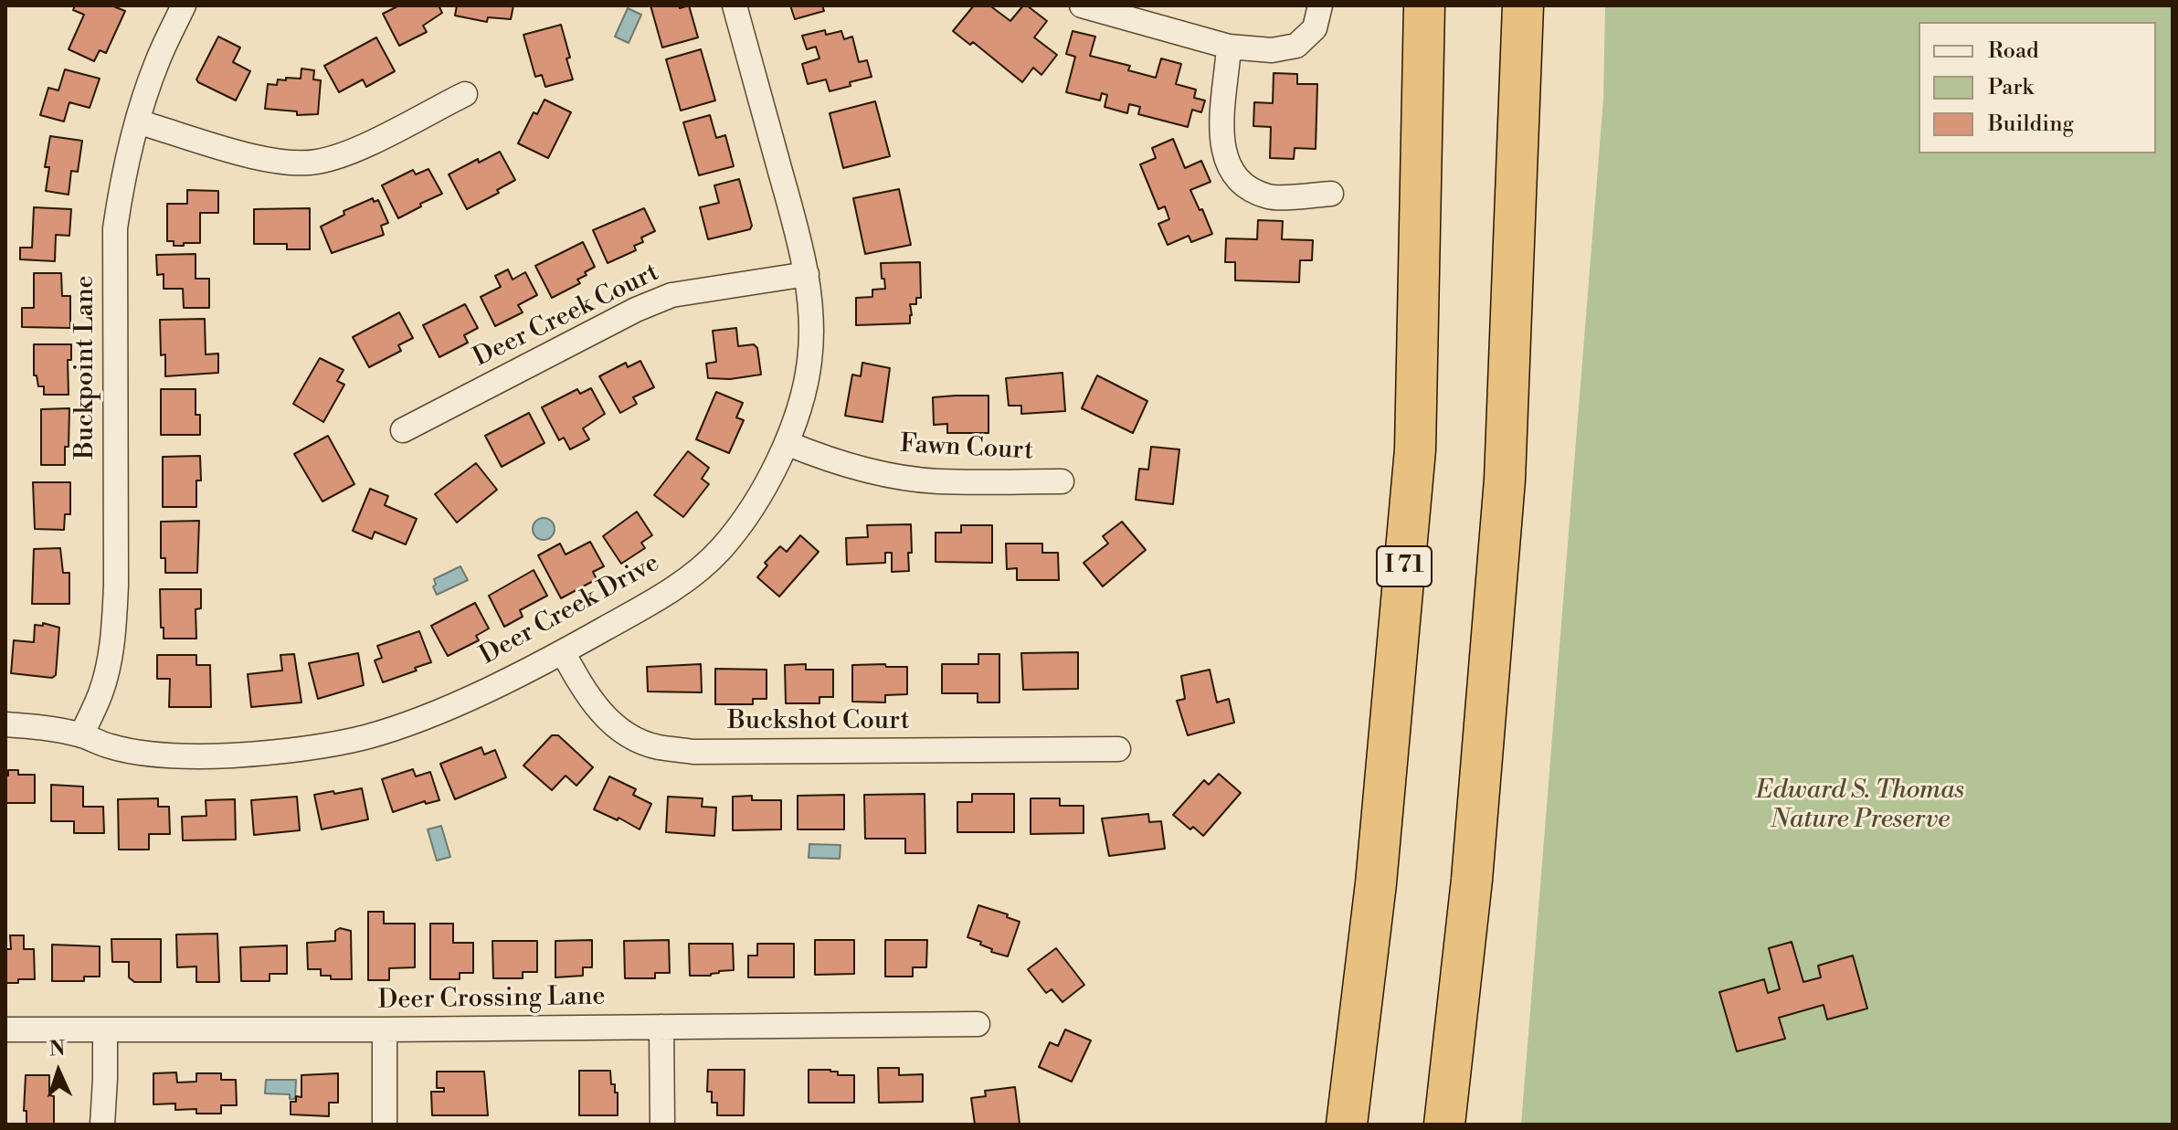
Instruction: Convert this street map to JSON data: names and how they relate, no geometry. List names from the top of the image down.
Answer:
{
  "streets": {
    "highway": ["I 71"],
    "street": [
      "Deer Creek Court",
      "Buckpoint Lane",
      "Fawn Court",
      "Deer Creek Drive",
      "Buckshot Court",
      "Deer Crossing Lane"
    ]
  },
  "crossings": [
    ["Deer Creek Court", "Deer Creek Drive"],
    ["Buckpoint Lane", "Deer Creek Drive"],
    ["Fawn Court", "Deer Creek Drive"],
    ["Deer Creek Drive", "Buckshot Court"]
  ],
  "parks": ["Edward S. Thomas Nature Preserve"],
  "legend": ["Road", "Park", "Building"],
  "north": "top"
}
